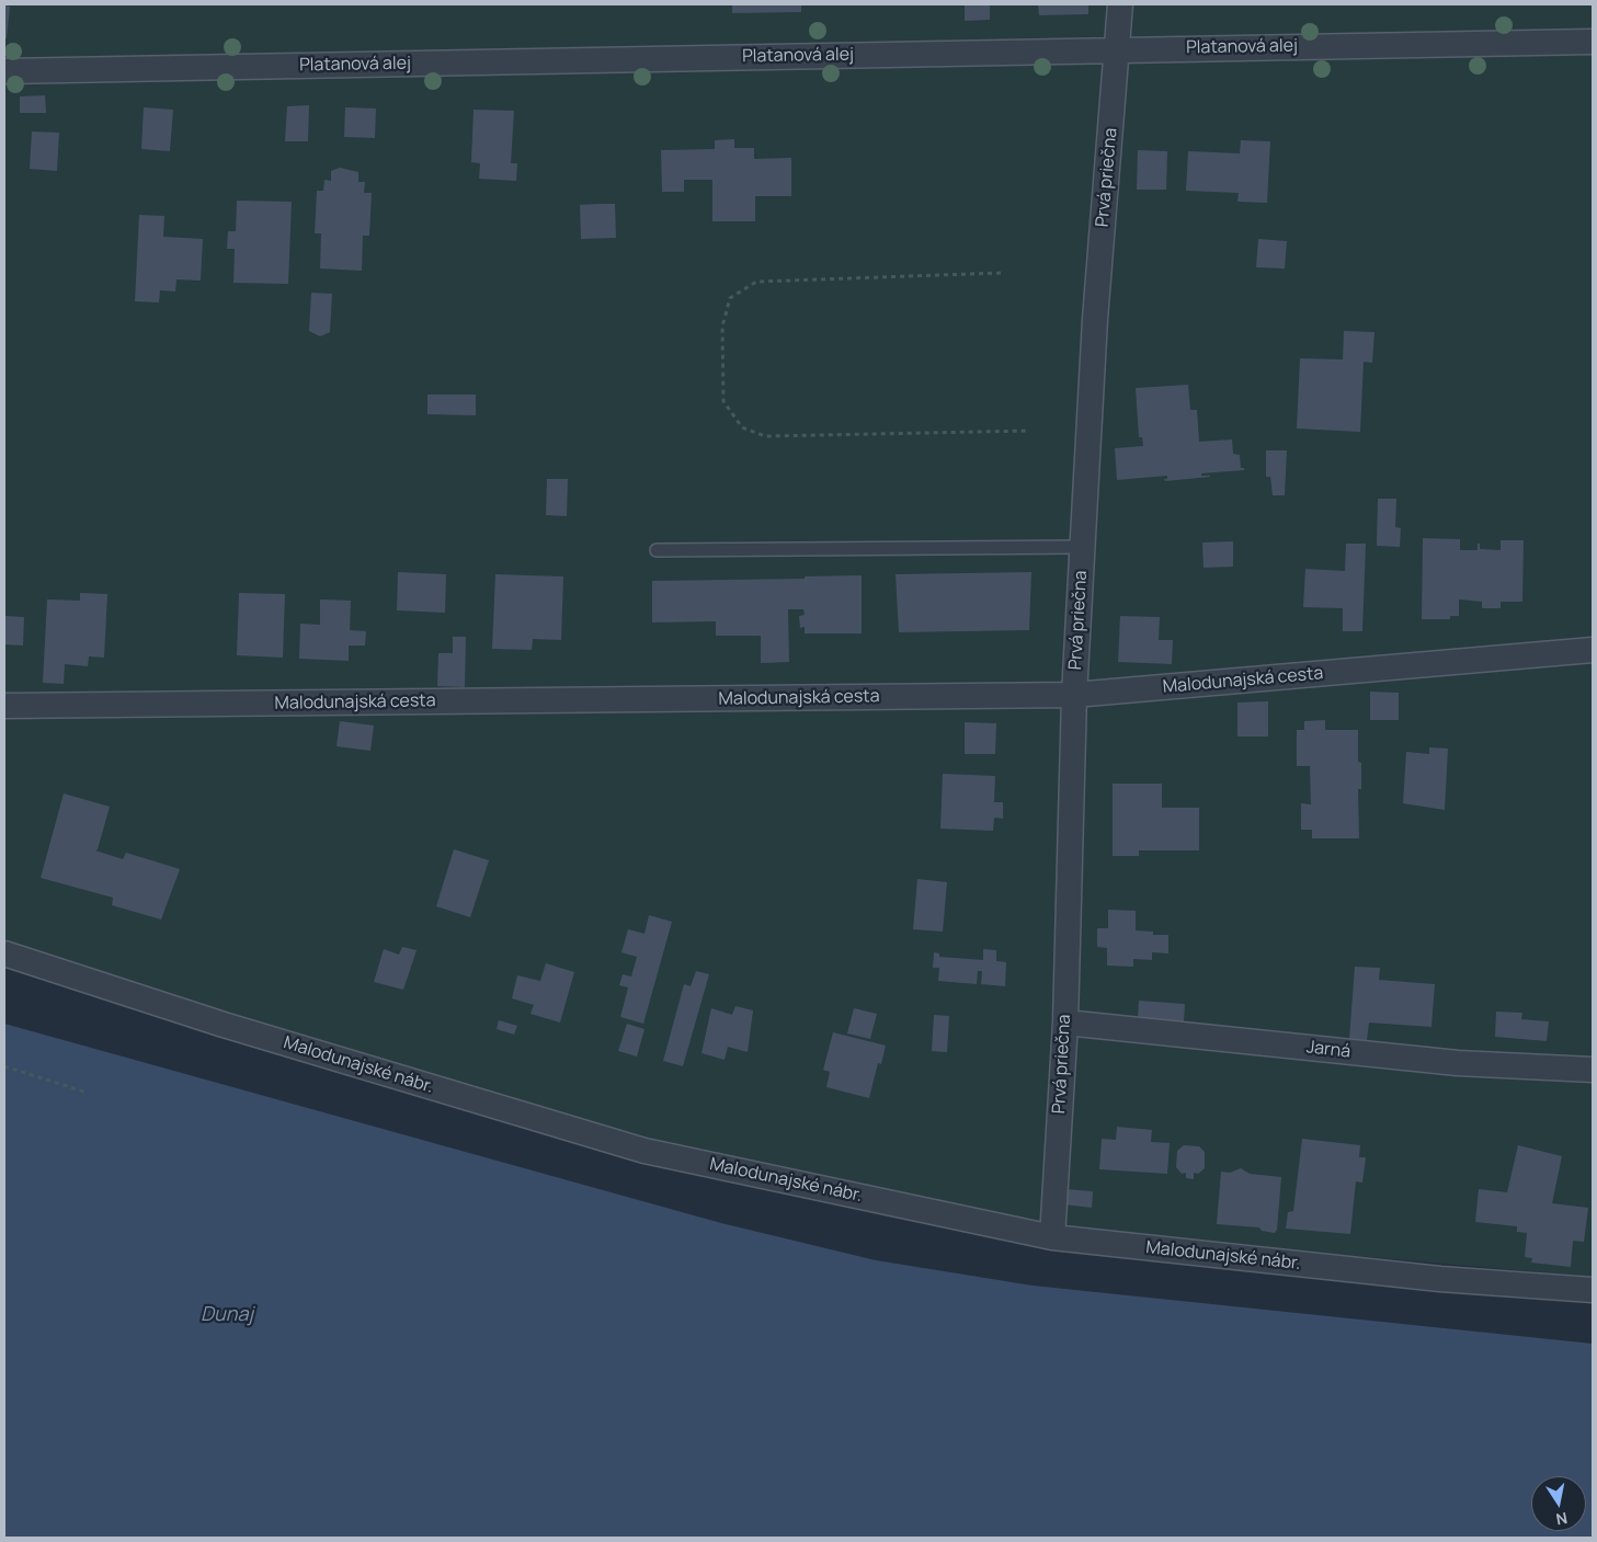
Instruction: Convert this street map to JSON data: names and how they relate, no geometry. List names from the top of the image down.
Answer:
{
  "streets": {
    "street": [
      "Platanová alej",
      "Prvá priečna",
      "Malodunajská cesta",
      "Jarná",
      "Malodunajské nábr."
    ]
  },
  "crossings": [
    ["Platanová alej", "Prvá priečna"],
    ["Prvá priečna", "Malodunajská cesta"],
    ["Prvá priečna", "Jarná"],
    ["Prvá priečna", "Malodunajské nábr."]
  ],
  "water": ["Dunaj"],
  "north": "bottom"
}
